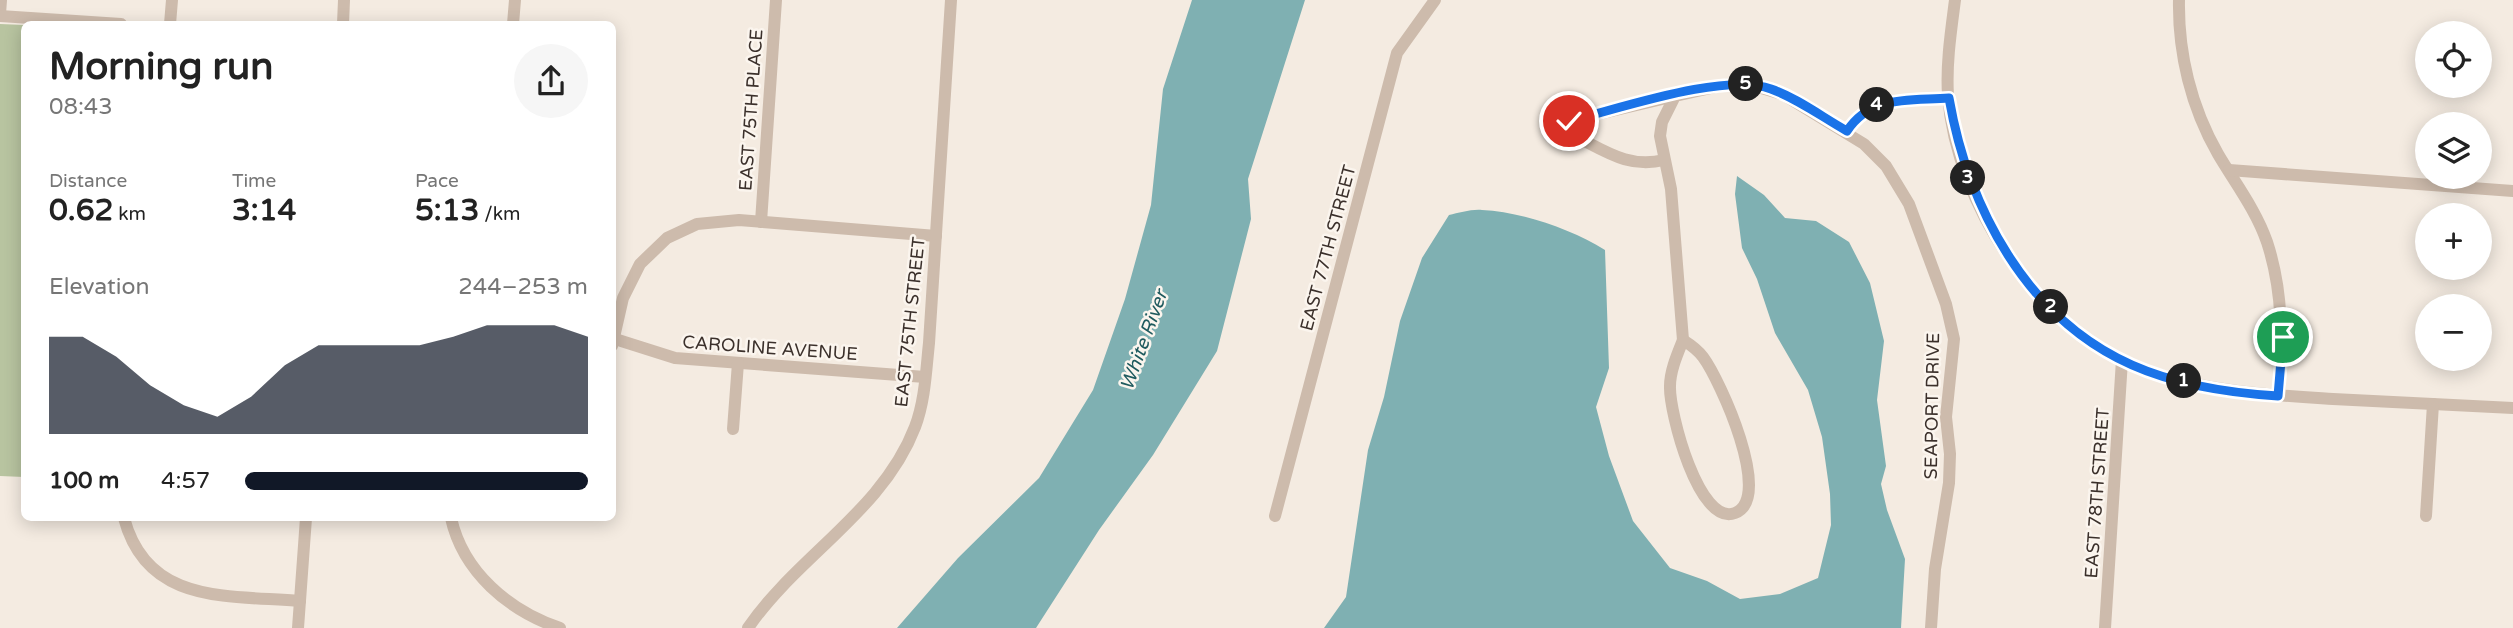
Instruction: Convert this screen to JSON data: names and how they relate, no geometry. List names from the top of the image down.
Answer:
{
  "streets": {
    "street": [
      "EAST 75TH PLACE",
      "EAST 77TH STREET",
      "EAST 75TH STREET",
      "CAROLINE AVENUE",
      "SEAPORT DRIVE",
      "EAST 78TH STREET"
    ]
  },
  "crossings": [
    ["EAST 75TH STREET", "CAROLINE AVENUE"]
  ],
  "water": ["White River"],
  "page": {
    "map_buttons": ["+", "−"],
    "heading": ["Morning run", "08:43"],
    "pins": [
      "5",
      "4",
      "3",
      "2",
      "1"
    ],
    "stats": [
      ["Distance", "0.62 km"],
      ["Time", "3:14"],
      ["Pace", "5:13 /km"]
    ],
    "chart": ["Elevation", "244–253 m"],
    "list": [
      {
        "name": "100 m",
        "note": "4:57"
      }
    ]
  }
}
